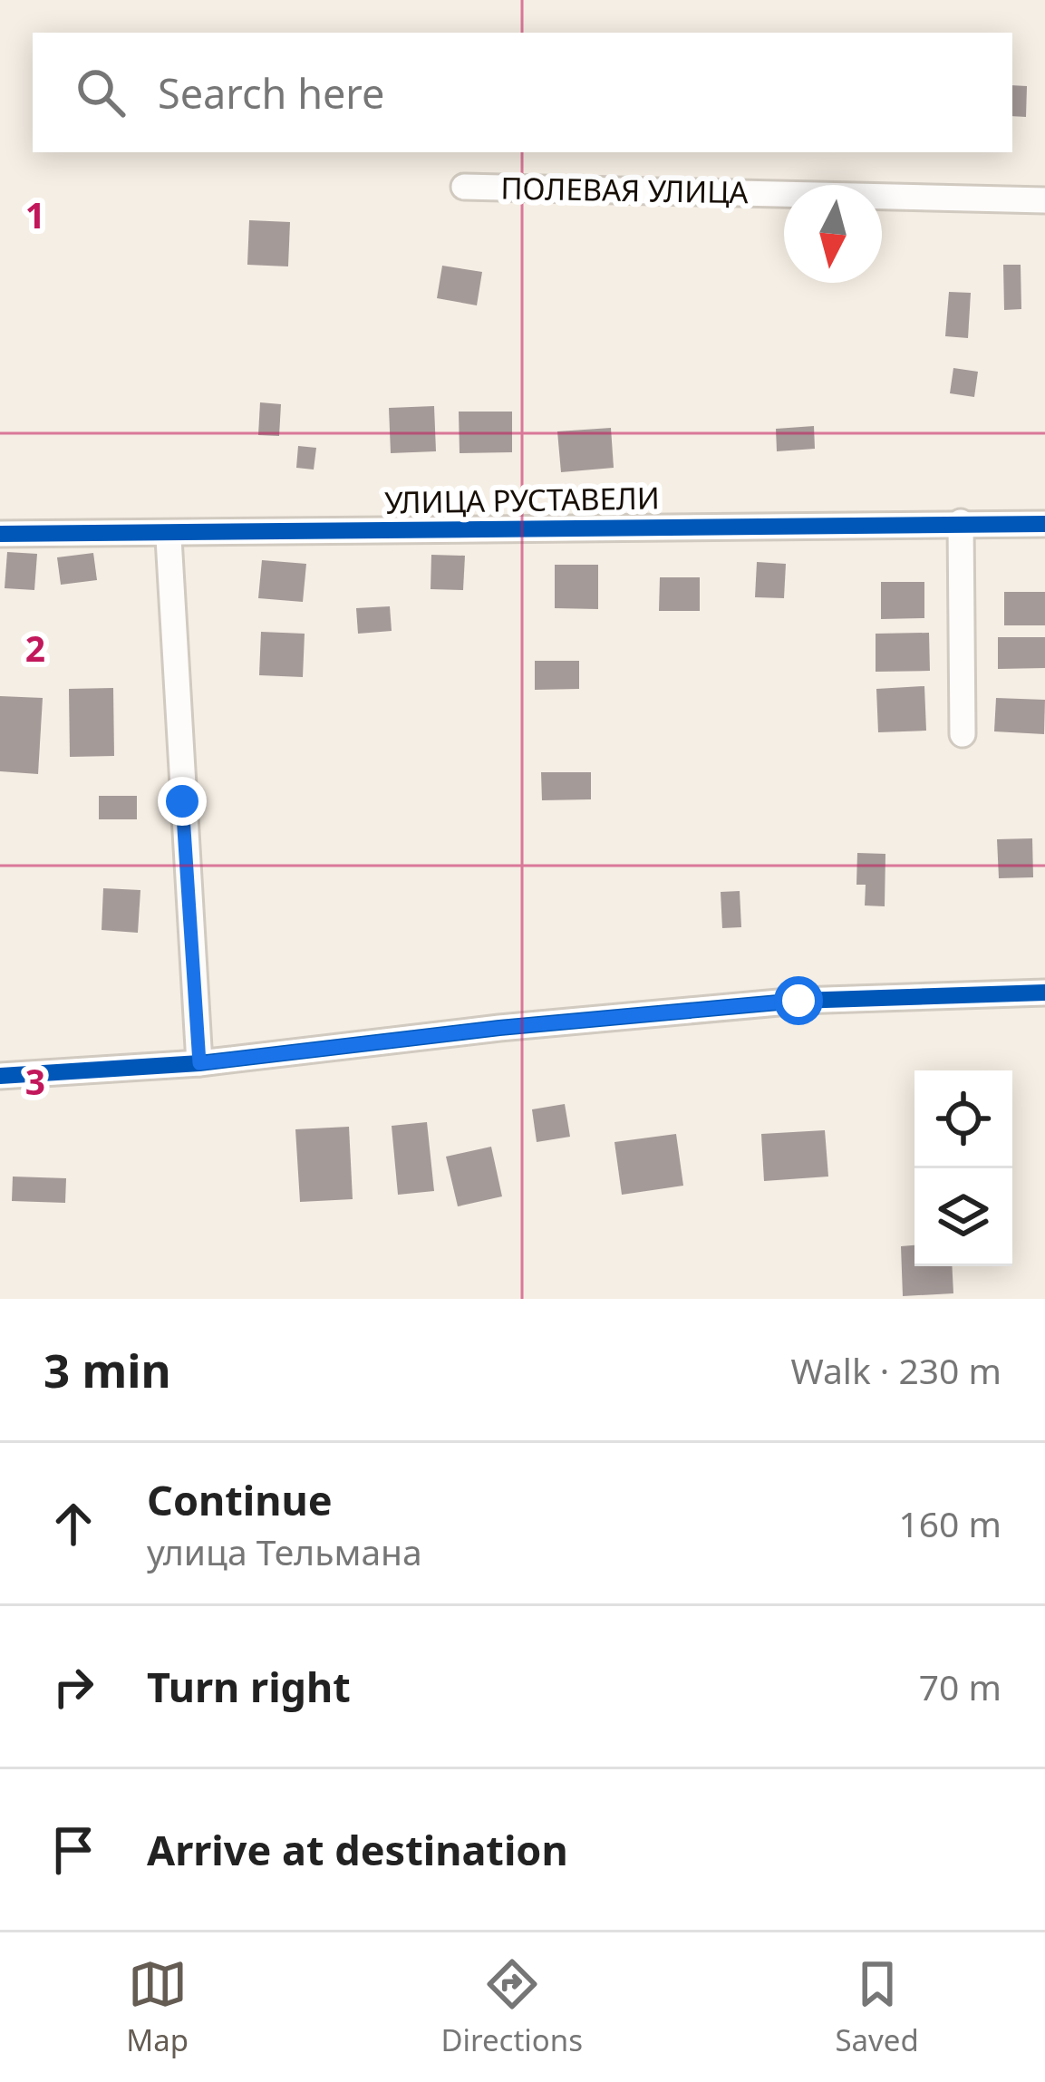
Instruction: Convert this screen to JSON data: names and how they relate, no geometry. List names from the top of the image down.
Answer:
{
  "streets": {
    "street": ["ПОЛЕВАЯ УЛИЦА", "УЛИЦА РУСТАВЕЛИ"]
  },
  "north": "bottom",
  "page": {
    "search": "Search here",
    "heading": ["3 min", "Walk · 230 m"],
    "list": [
      ["Continue", "улица Тельмана", "160 m"],
      ["Turn right", "70 m"],
      "Arrive at destination"
    ],
    "nav": ["Map", "Directions", "Saved"]
  },
  "grid": {
    "rows": ["1", "2", "3"]
  }
}
